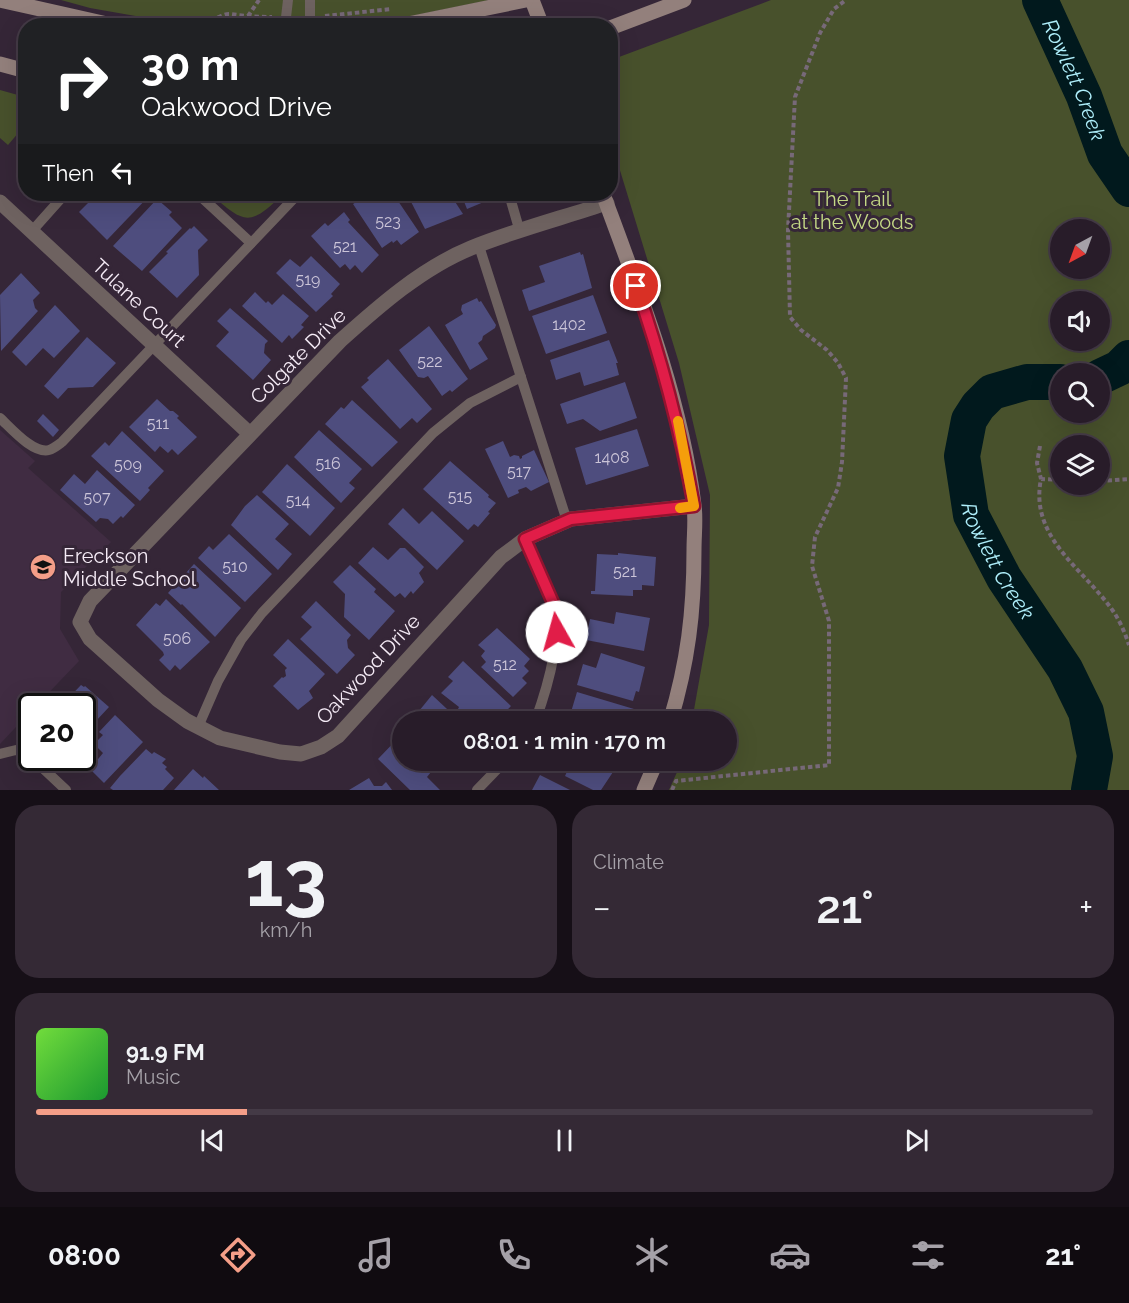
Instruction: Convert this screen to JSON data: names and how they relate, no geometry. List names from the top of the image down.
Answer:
{
  "streets": {
    "street": ["Tulane Court", "Colgate Drive", "Oakwood Drive"]
  },
  "crossings": [
    ["Tulane Court", "Colgate Drive"],
    ["Colgate Drive", "Oakwood Drive"]
  ],
  "water": ["Rowlett Creek"],
  "parks": ["The Trail at the Woods"],
  "places": {
    "school or university": ["Ereckson Middle School"]
  },
  "house_numbers": [
    "523",
    "521",
    "519",
    "1402",
    "522",
    "511",
    "1408",
    "516",
    "509",
    "517",
    "515",
    "507",
    "514",
    "510",
    "521",
    "506",
    "512"
  ],
  "north": "bottom left",
  "page": {
    "turn": ["30 m", "Oakwood Drive"],
    "then": "Then",
    "limit": "20",
    "trip": "08:01 · 1 min · 170 m",
    "tile": [
      ["13", "km/h"],
      "Climate"
    ],
    "heat": ["−", "21°", "+"],
    "song": ["91.9 FM", "Music"],
    "tabs": ["08:00", "21°"]
  }
}
